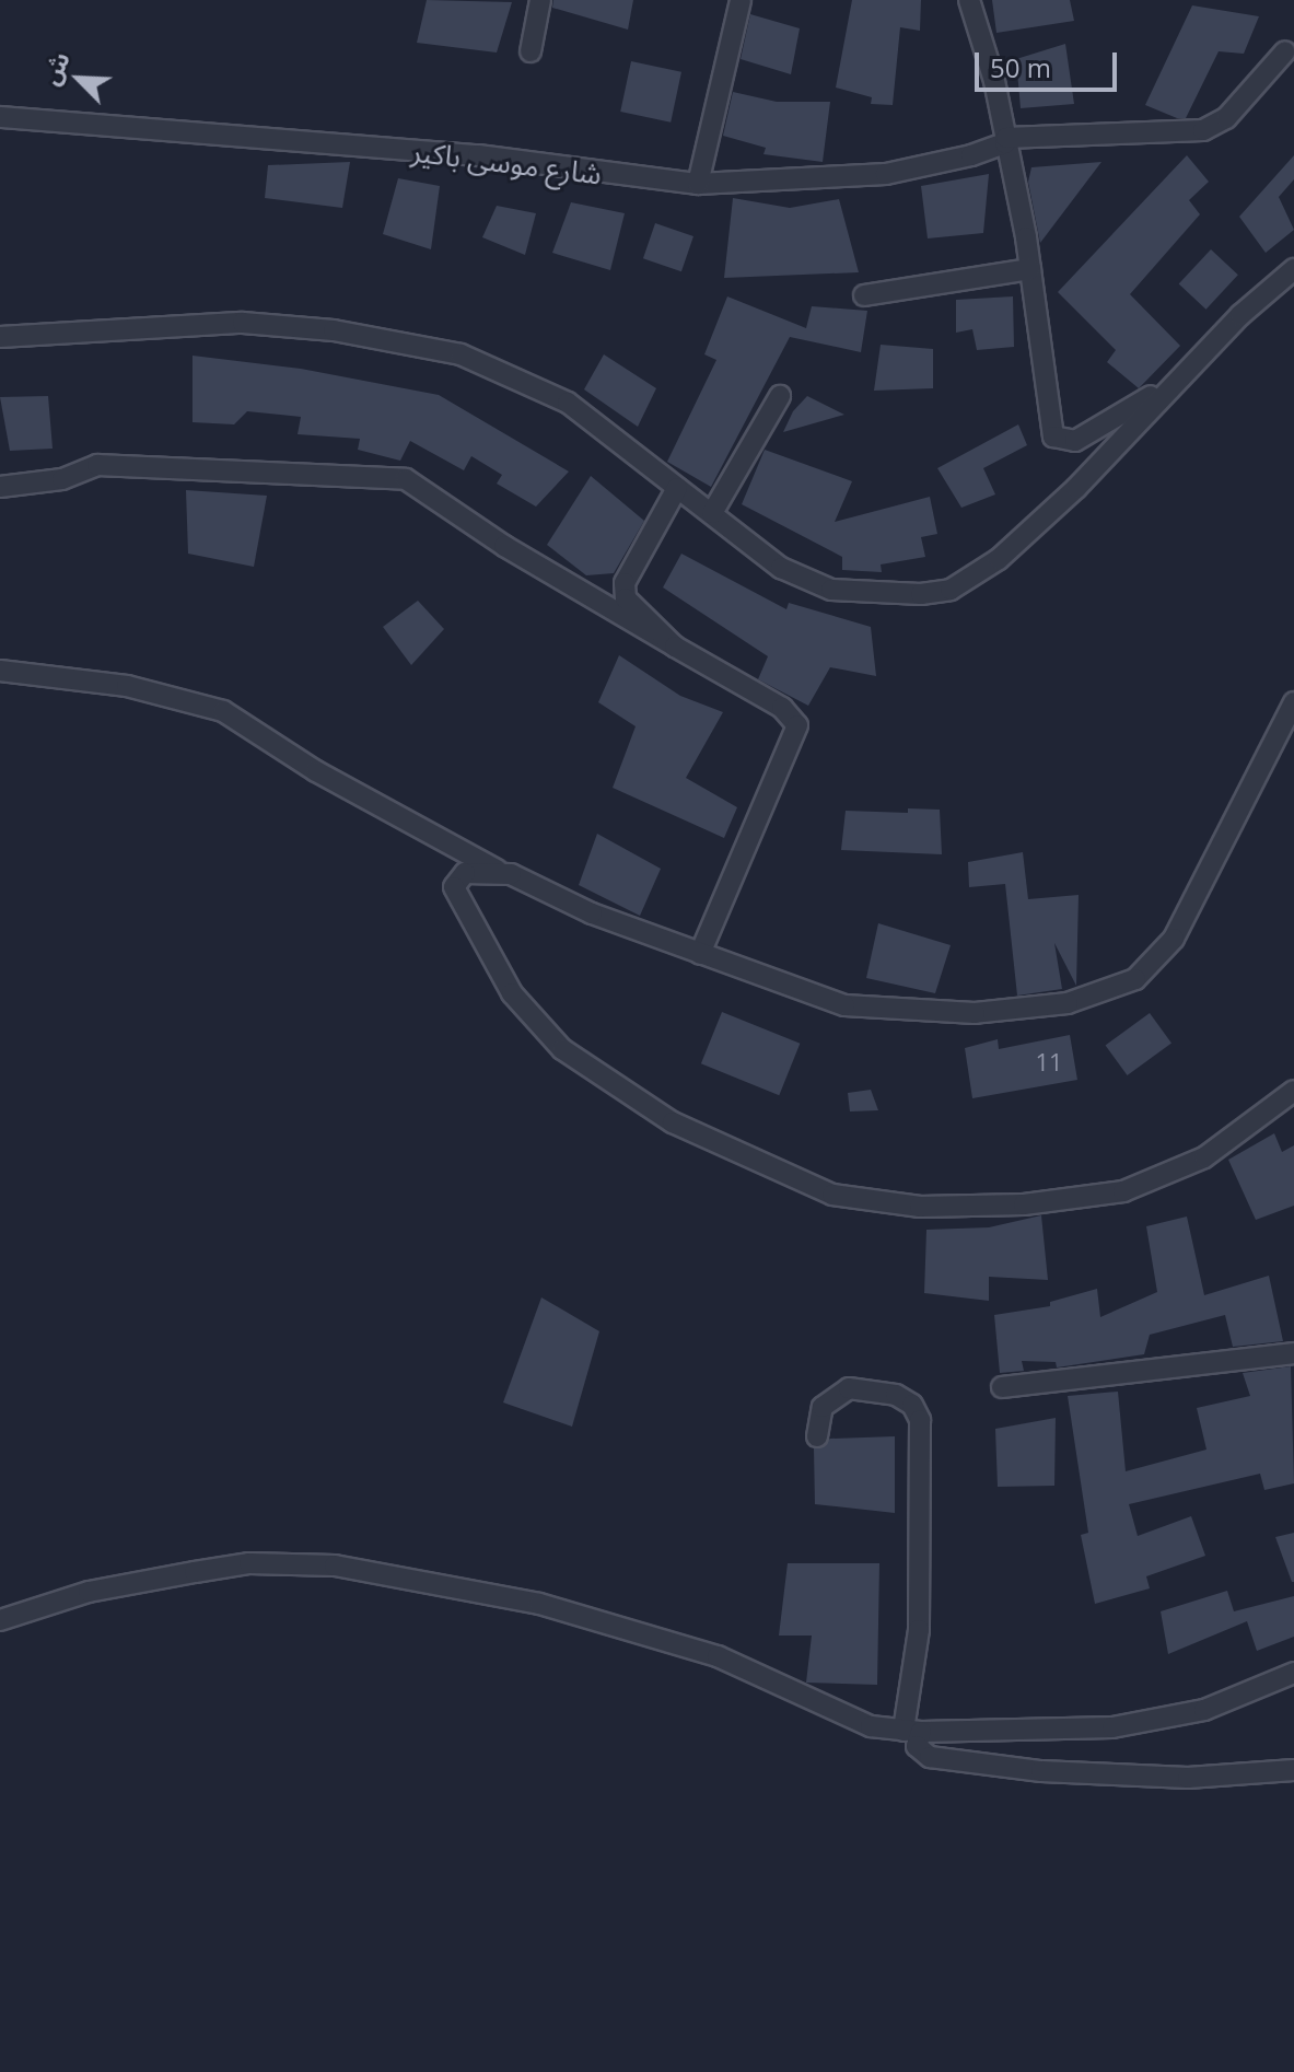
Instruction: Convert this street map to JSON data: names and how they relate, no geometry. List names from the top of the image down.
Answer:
{
  "streets": {
    "street": ["شارع موسى باكير"]
  },
  "house_numbers": ["11"],
  "scale_bar": "50 m",
  "north": "top left"
}
